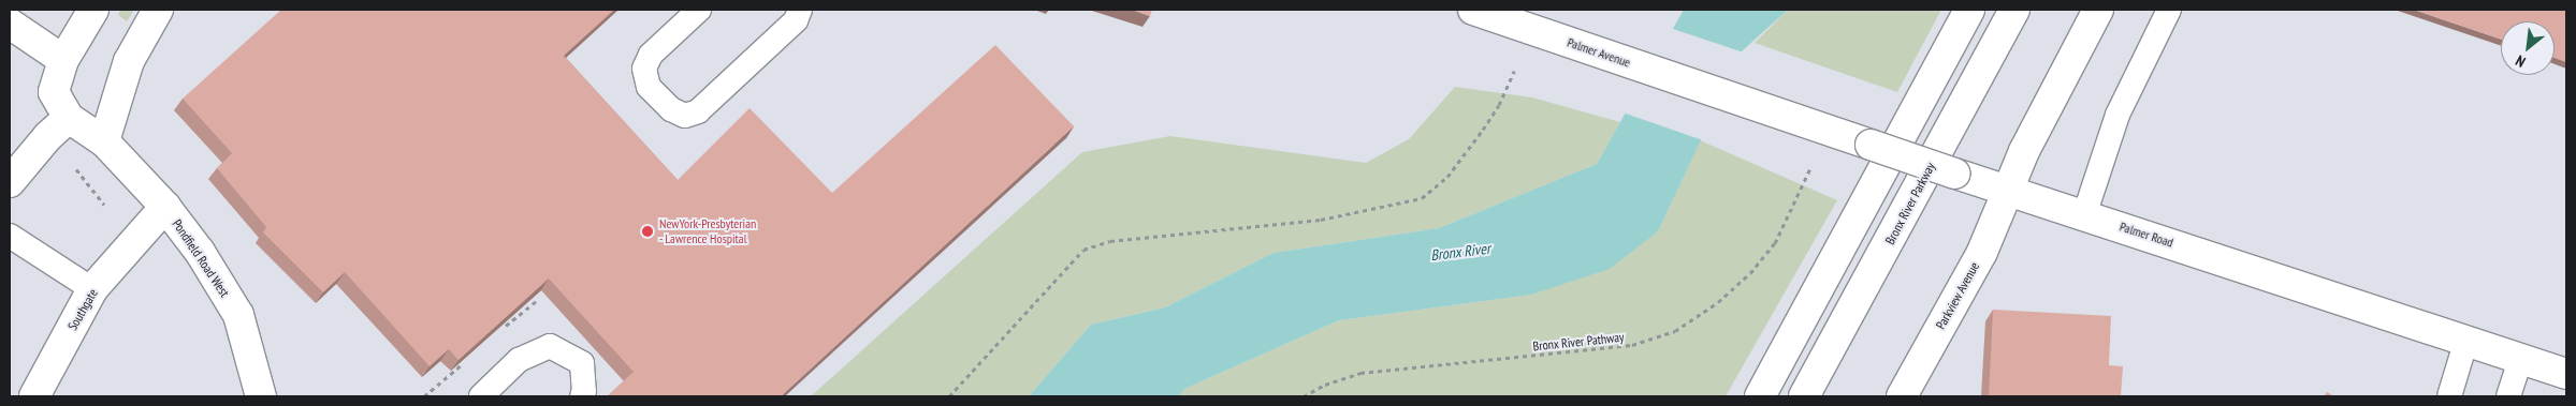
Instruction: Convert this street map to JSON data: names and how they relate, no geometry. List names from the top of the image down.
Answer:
{
  "streets": {
    "main road": [
      "Palmer Avenue",
      "Bronx River Parkway",
      "Palmer Road",
      "Pondfield Road West",
      "Parkview Avenue",
      "Southgate"
    ],
    "path": ["Bronx River Pathway"]
  },
  "crossings": [
    ["Palmer Avenue", "Palmer Road"],
    ["Palmer Road", "Parkview Avenue"],
    ["Pondfield Road West", "Southgate"]
  ],
  "water": ["Bronx River"],
  "places": ["NewYork-Presbyterian - Lawrence Hospital"],
  "north": "bottom left"
}
